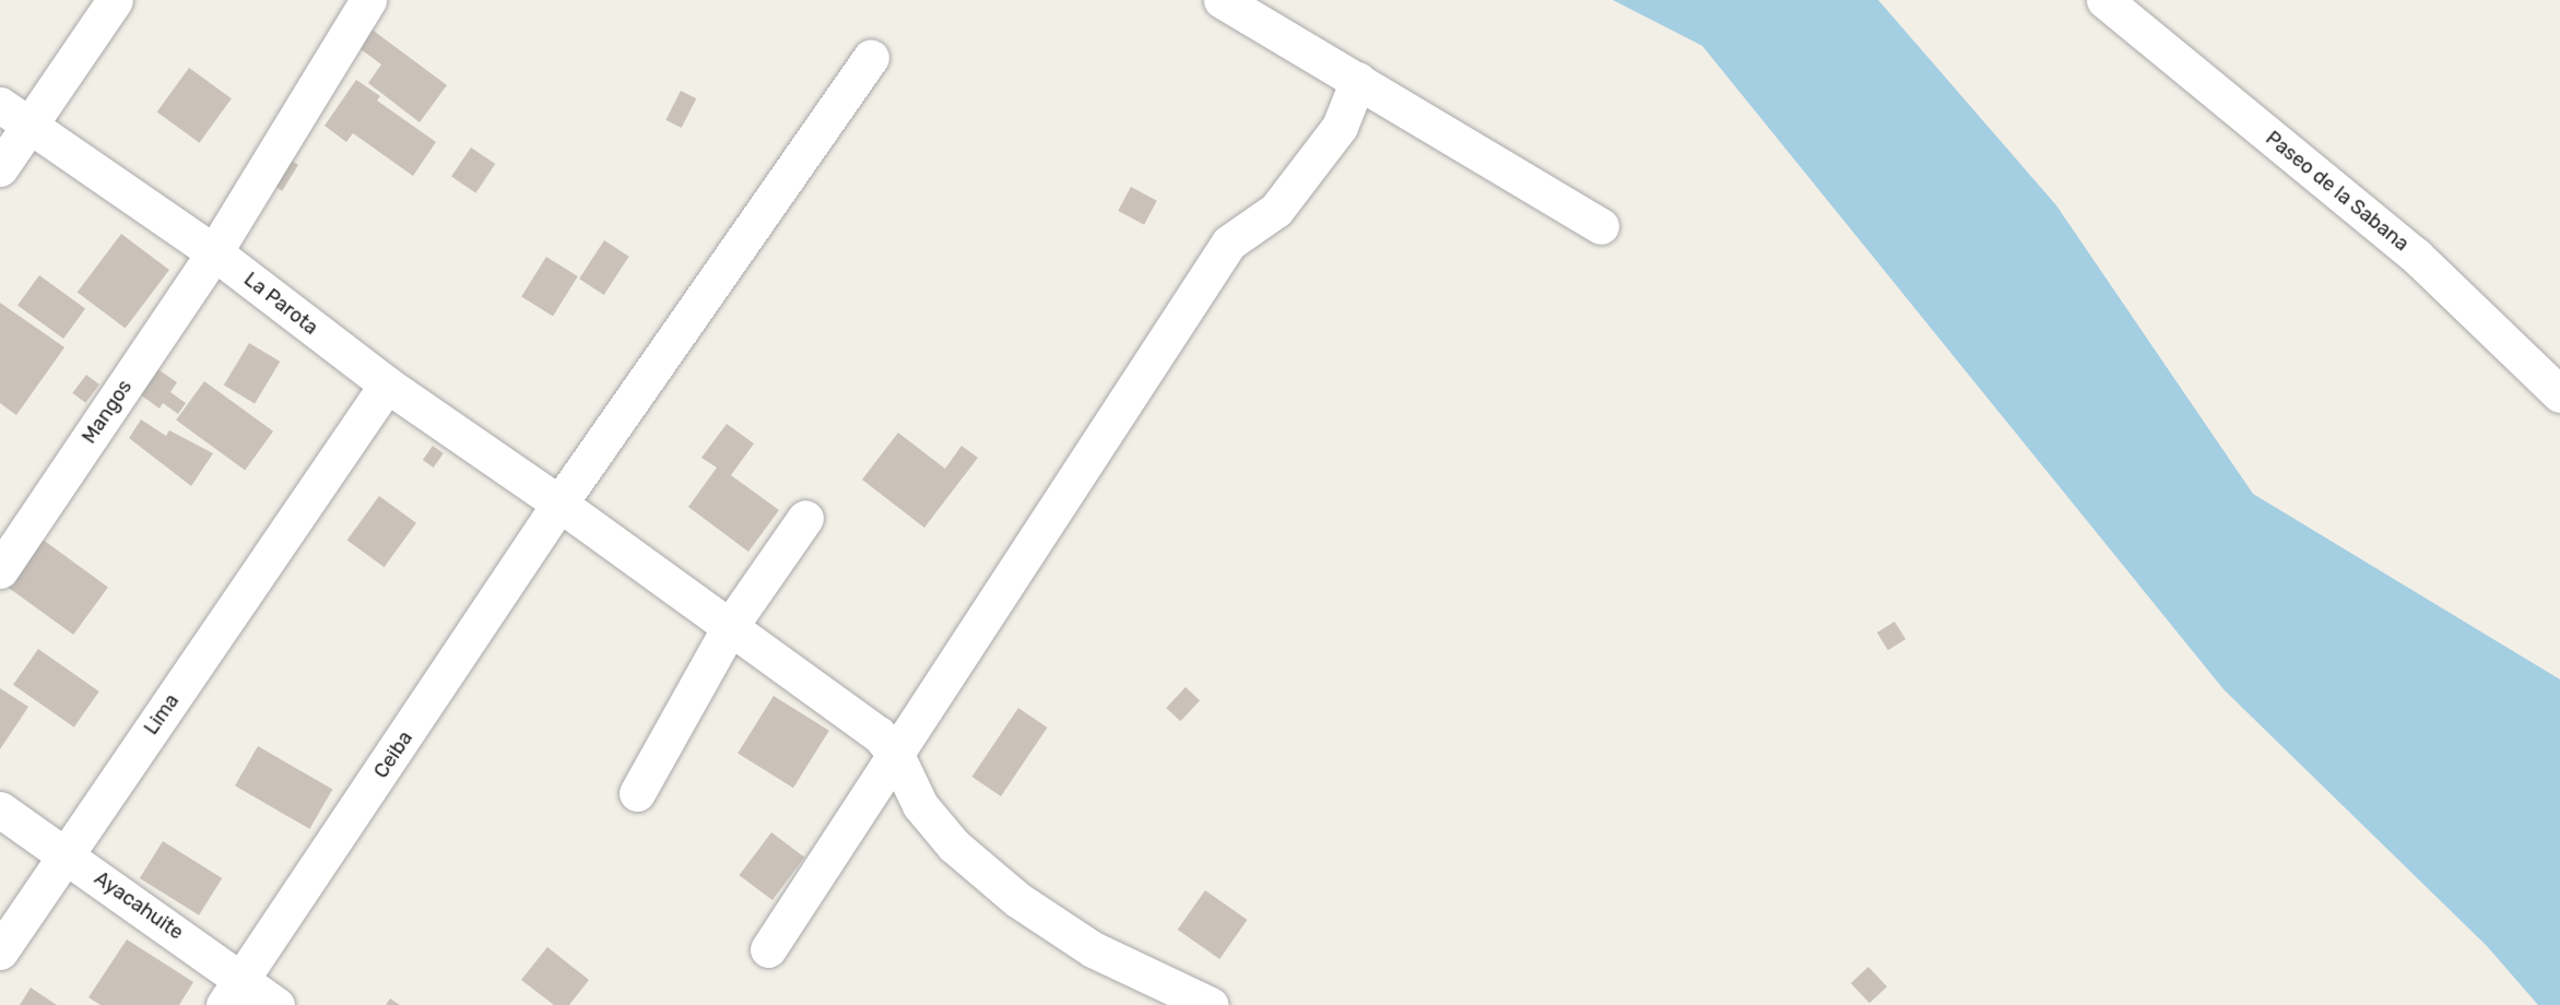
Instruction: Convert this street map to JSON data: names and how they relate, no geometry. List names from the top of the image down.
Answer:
{
  "streets": {
    "street": [
      "Paseo de la Sabana",
      "La Parota",
      "Mangos",
      "Lima",
      "Ceiba",
      "Ayacahuite"
    ]
  },
  "crossings": [
    ["La Parota", "Mangos"],
    ["La Parota", "Lima"],
    ["La Parota", "Ceiba"],
    ["Lima", "Ayacahuite"],
    ["Ceiba", "Ayacahuite"]
  ]
}
